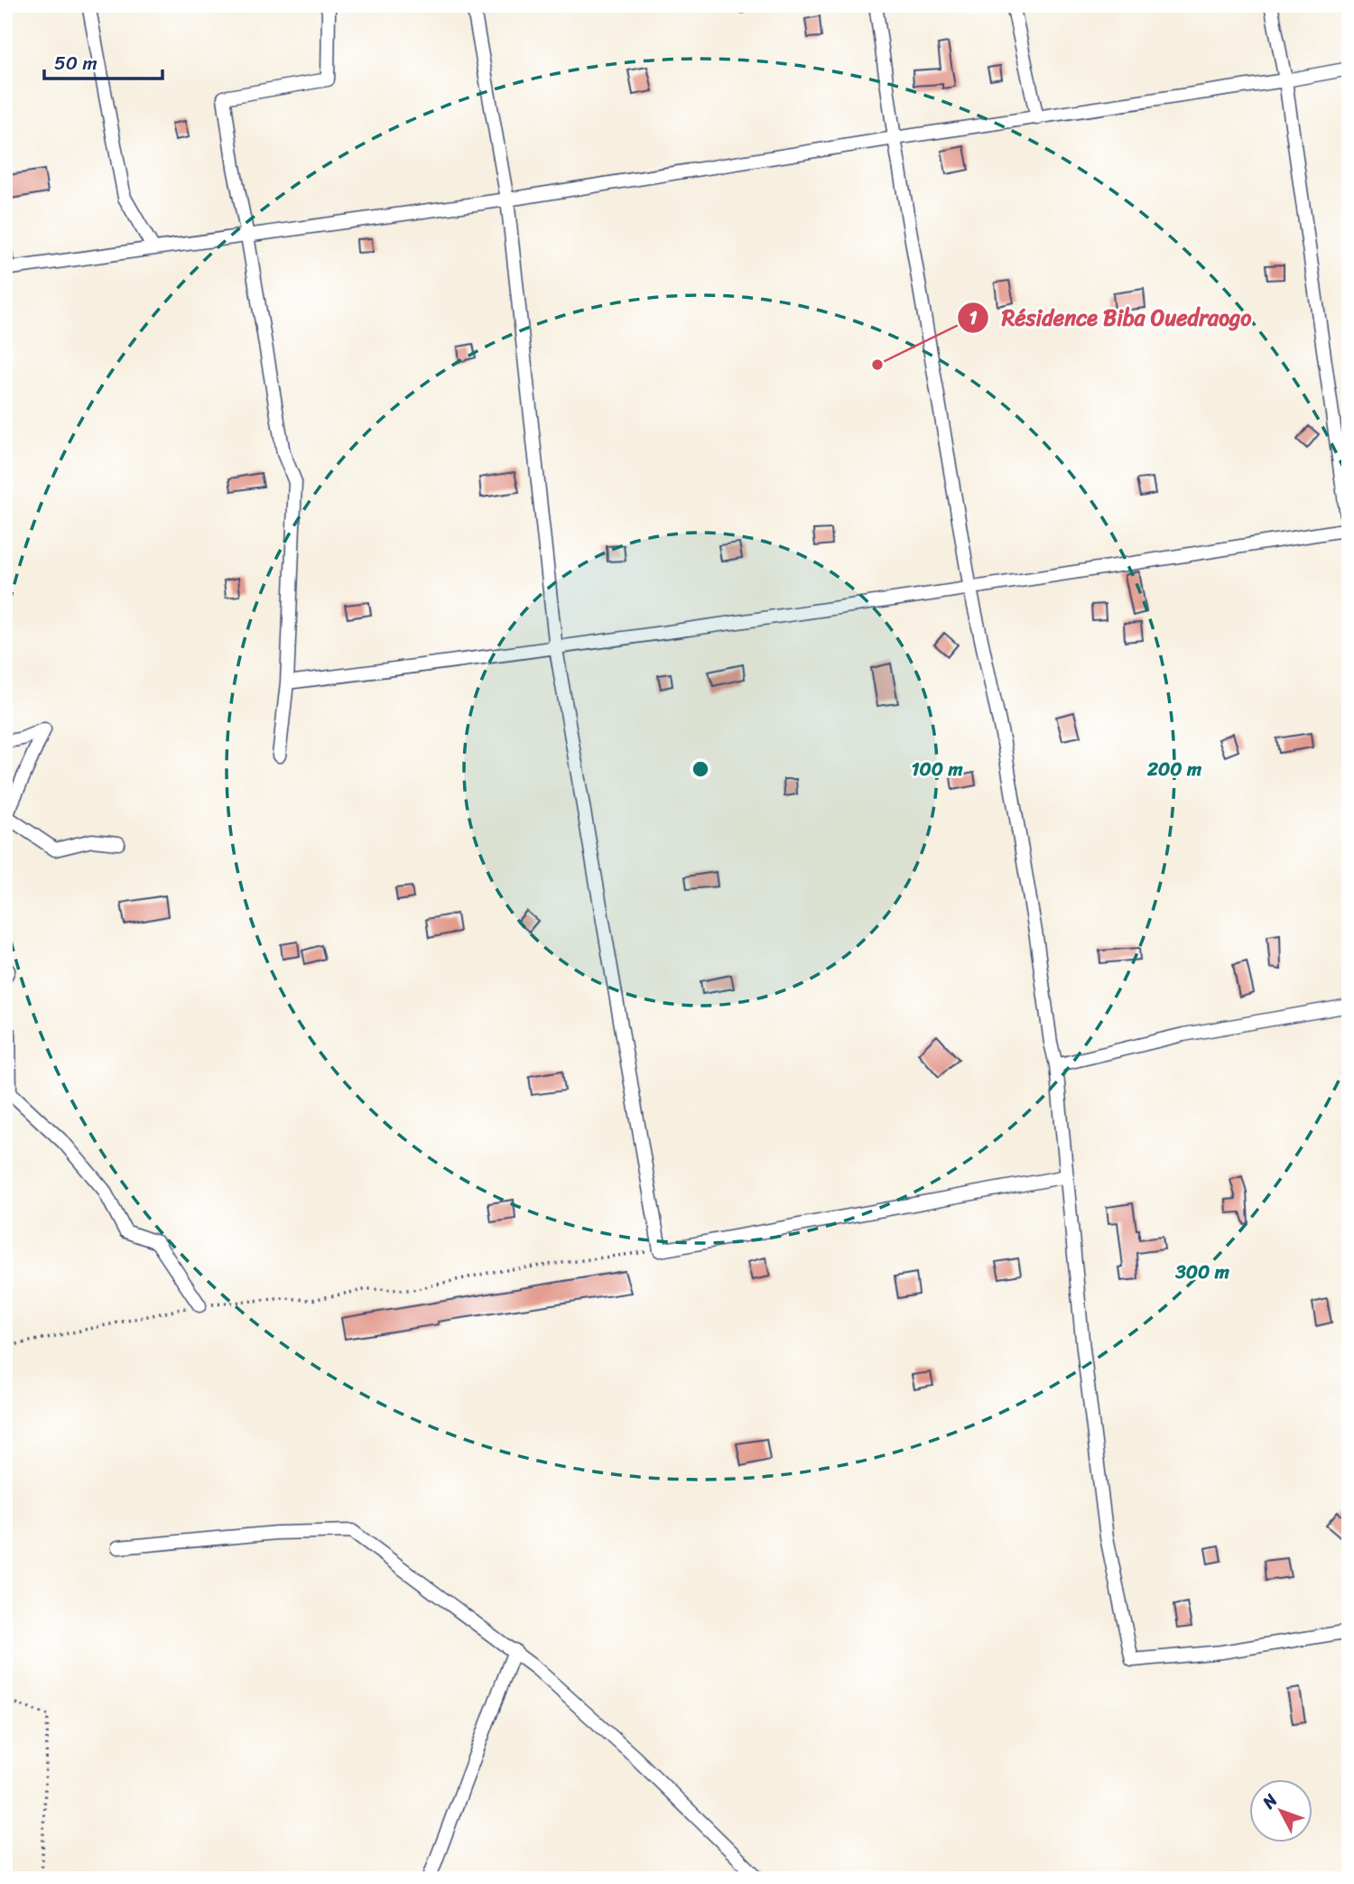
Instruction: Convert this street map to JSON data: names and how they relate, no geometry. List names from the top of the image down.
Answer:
{
  "places": ["Résidence Biba Ouedraogo"],
  "scale_bar": "50 m",
  "north": "top left",
  "rings": ["100 m", "200 m", "300 m"]
}
